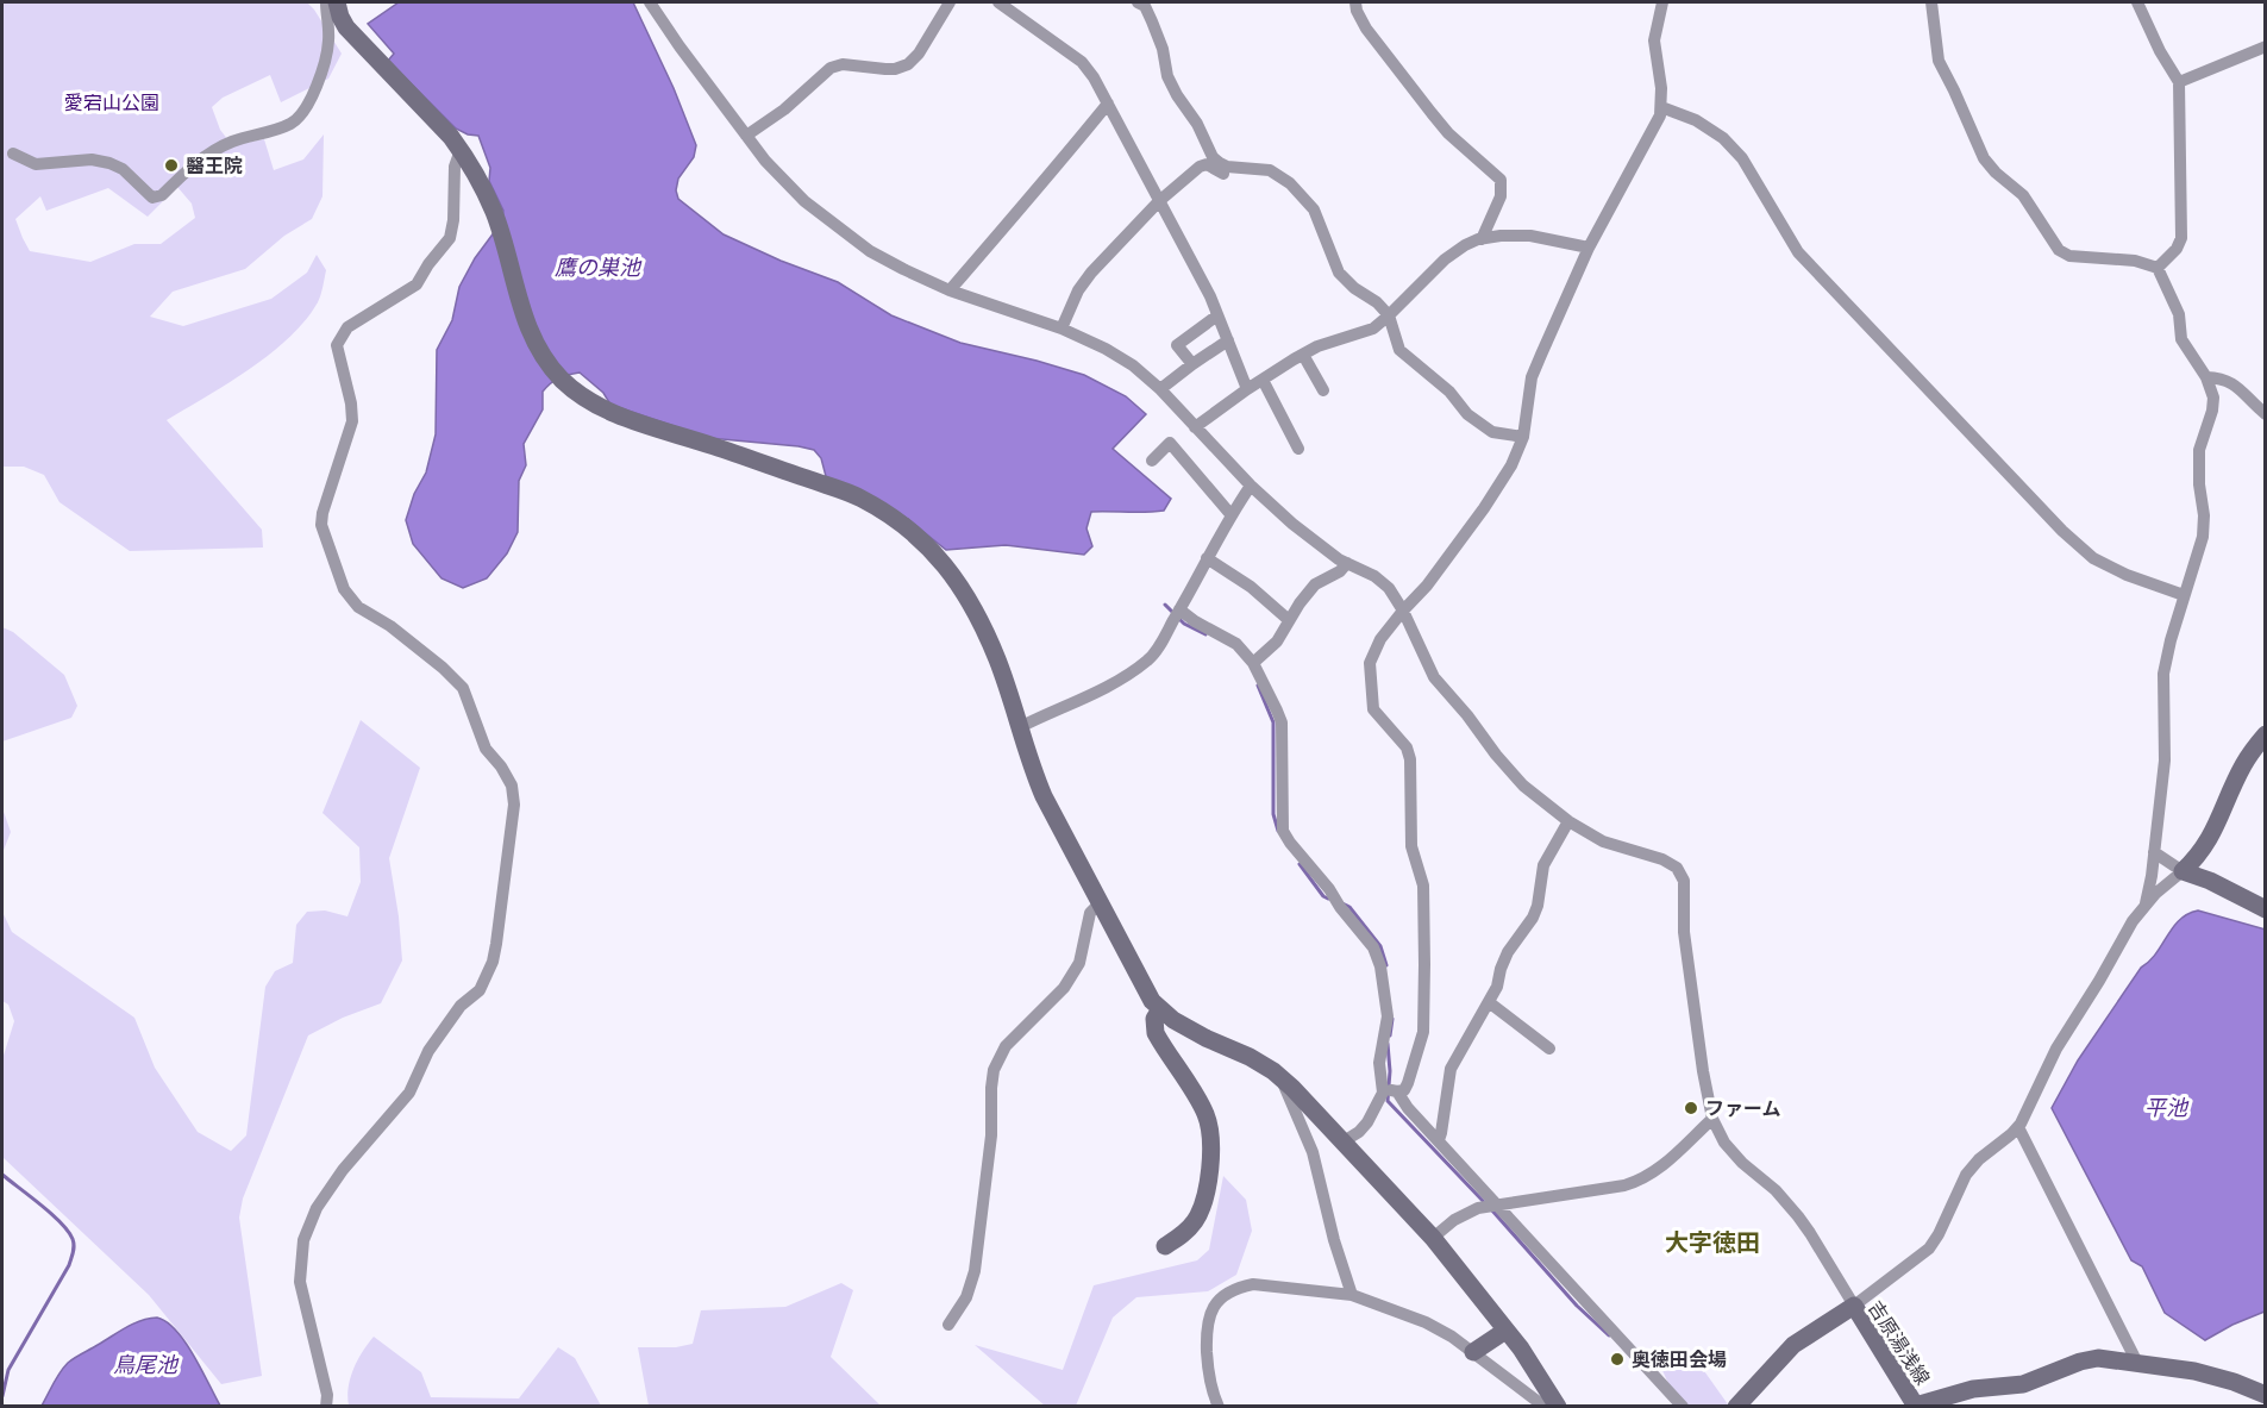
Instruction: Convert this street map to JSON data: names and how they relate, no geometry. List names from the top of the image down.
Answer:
{
  "streets": {
    "street": ["吉原湯浅線"]
  },
  "districts": ["大字徳田"],
  "water": ["鷹の巣池", "平池", "鳥尾池"],
  "parks": ["愛宕山公園"],
  "places": ["醫王院", "ファーム", "奥徳田会場"]
}
